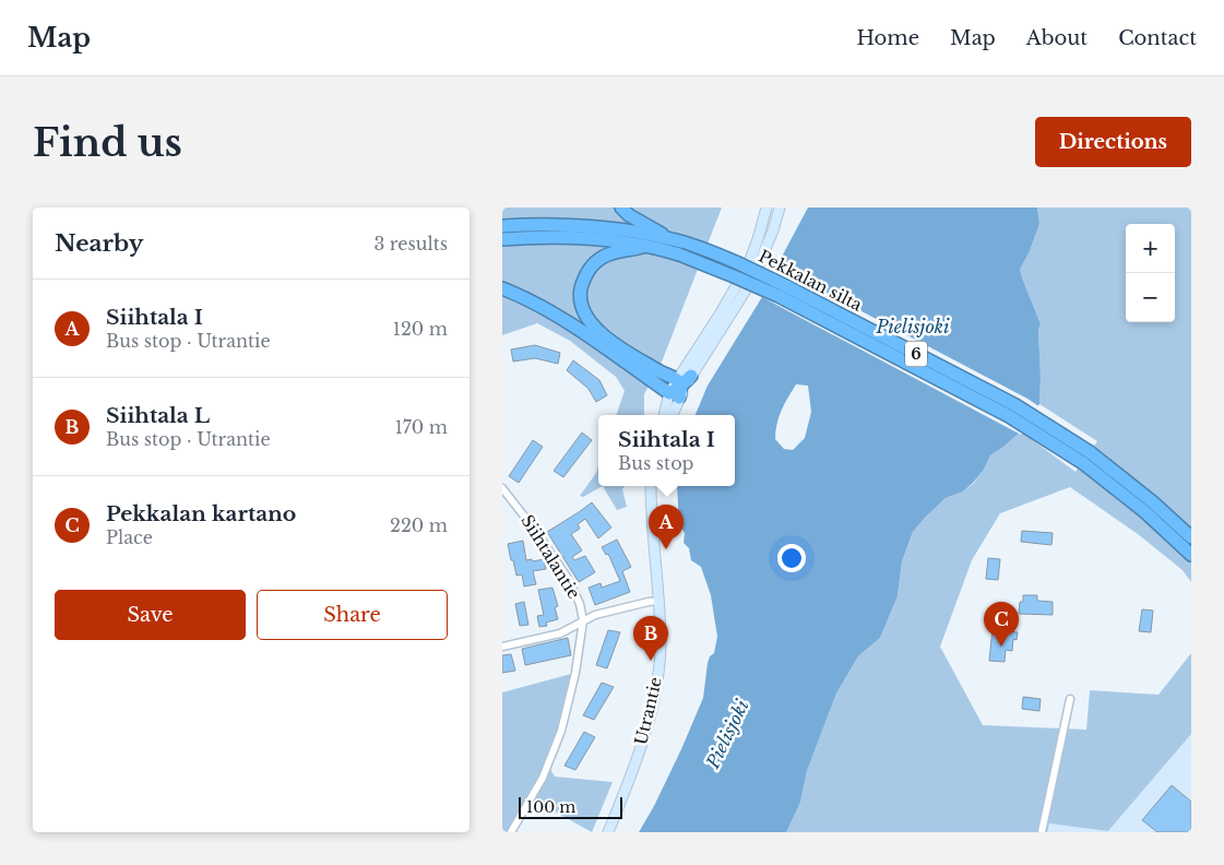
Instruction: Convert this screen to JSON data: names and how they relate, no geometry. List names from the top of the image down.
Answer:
{
  "streets": {
    "highway": ["Pekkalan silta", "6"],
    "main road": ["Utrantie"],
    "street": ["Siihtalantie"]
  },
  "crossings": [
    ["Pekkalan silta", "6"],
    ["Siihtalantie", "Utrantie"]
  ],
  "water": ["Pielisjoki"],
  "scale_bar": "100 m",
  "page": {
    "header": "Map",
    "nav": [
      "Home",
      "Map",
      "About",
      "Contact"
    ],
    "buttons": [
      "Directions",
      ["Save", "Share"]
    ],
    "title": "Find us",
    "heading": ["Nearby", "3 results"],
    "map_buttons": ["+", "−"],
    "list": [
      {
        "mark": "A",
        "name": "Siihtala I",
        "note": "Bus stop · Utrantie",
        "value": "120 m"
      },
      {
        "mark": "B",
        "name": "Siihtala L",
        "note": "Bus stop · Utrantie",
        "value": "170 m"
      },
      {
        "mark": "C",
        "name": "Pekkalan kartano",
        "note": "Place",
        "value": "220 m"
      }
    ],
    "popup": ["Siihtala I", "Bus stop"],
    "pins": ["A", "C", "B"],
    "scale": "100 m"
  }
}
